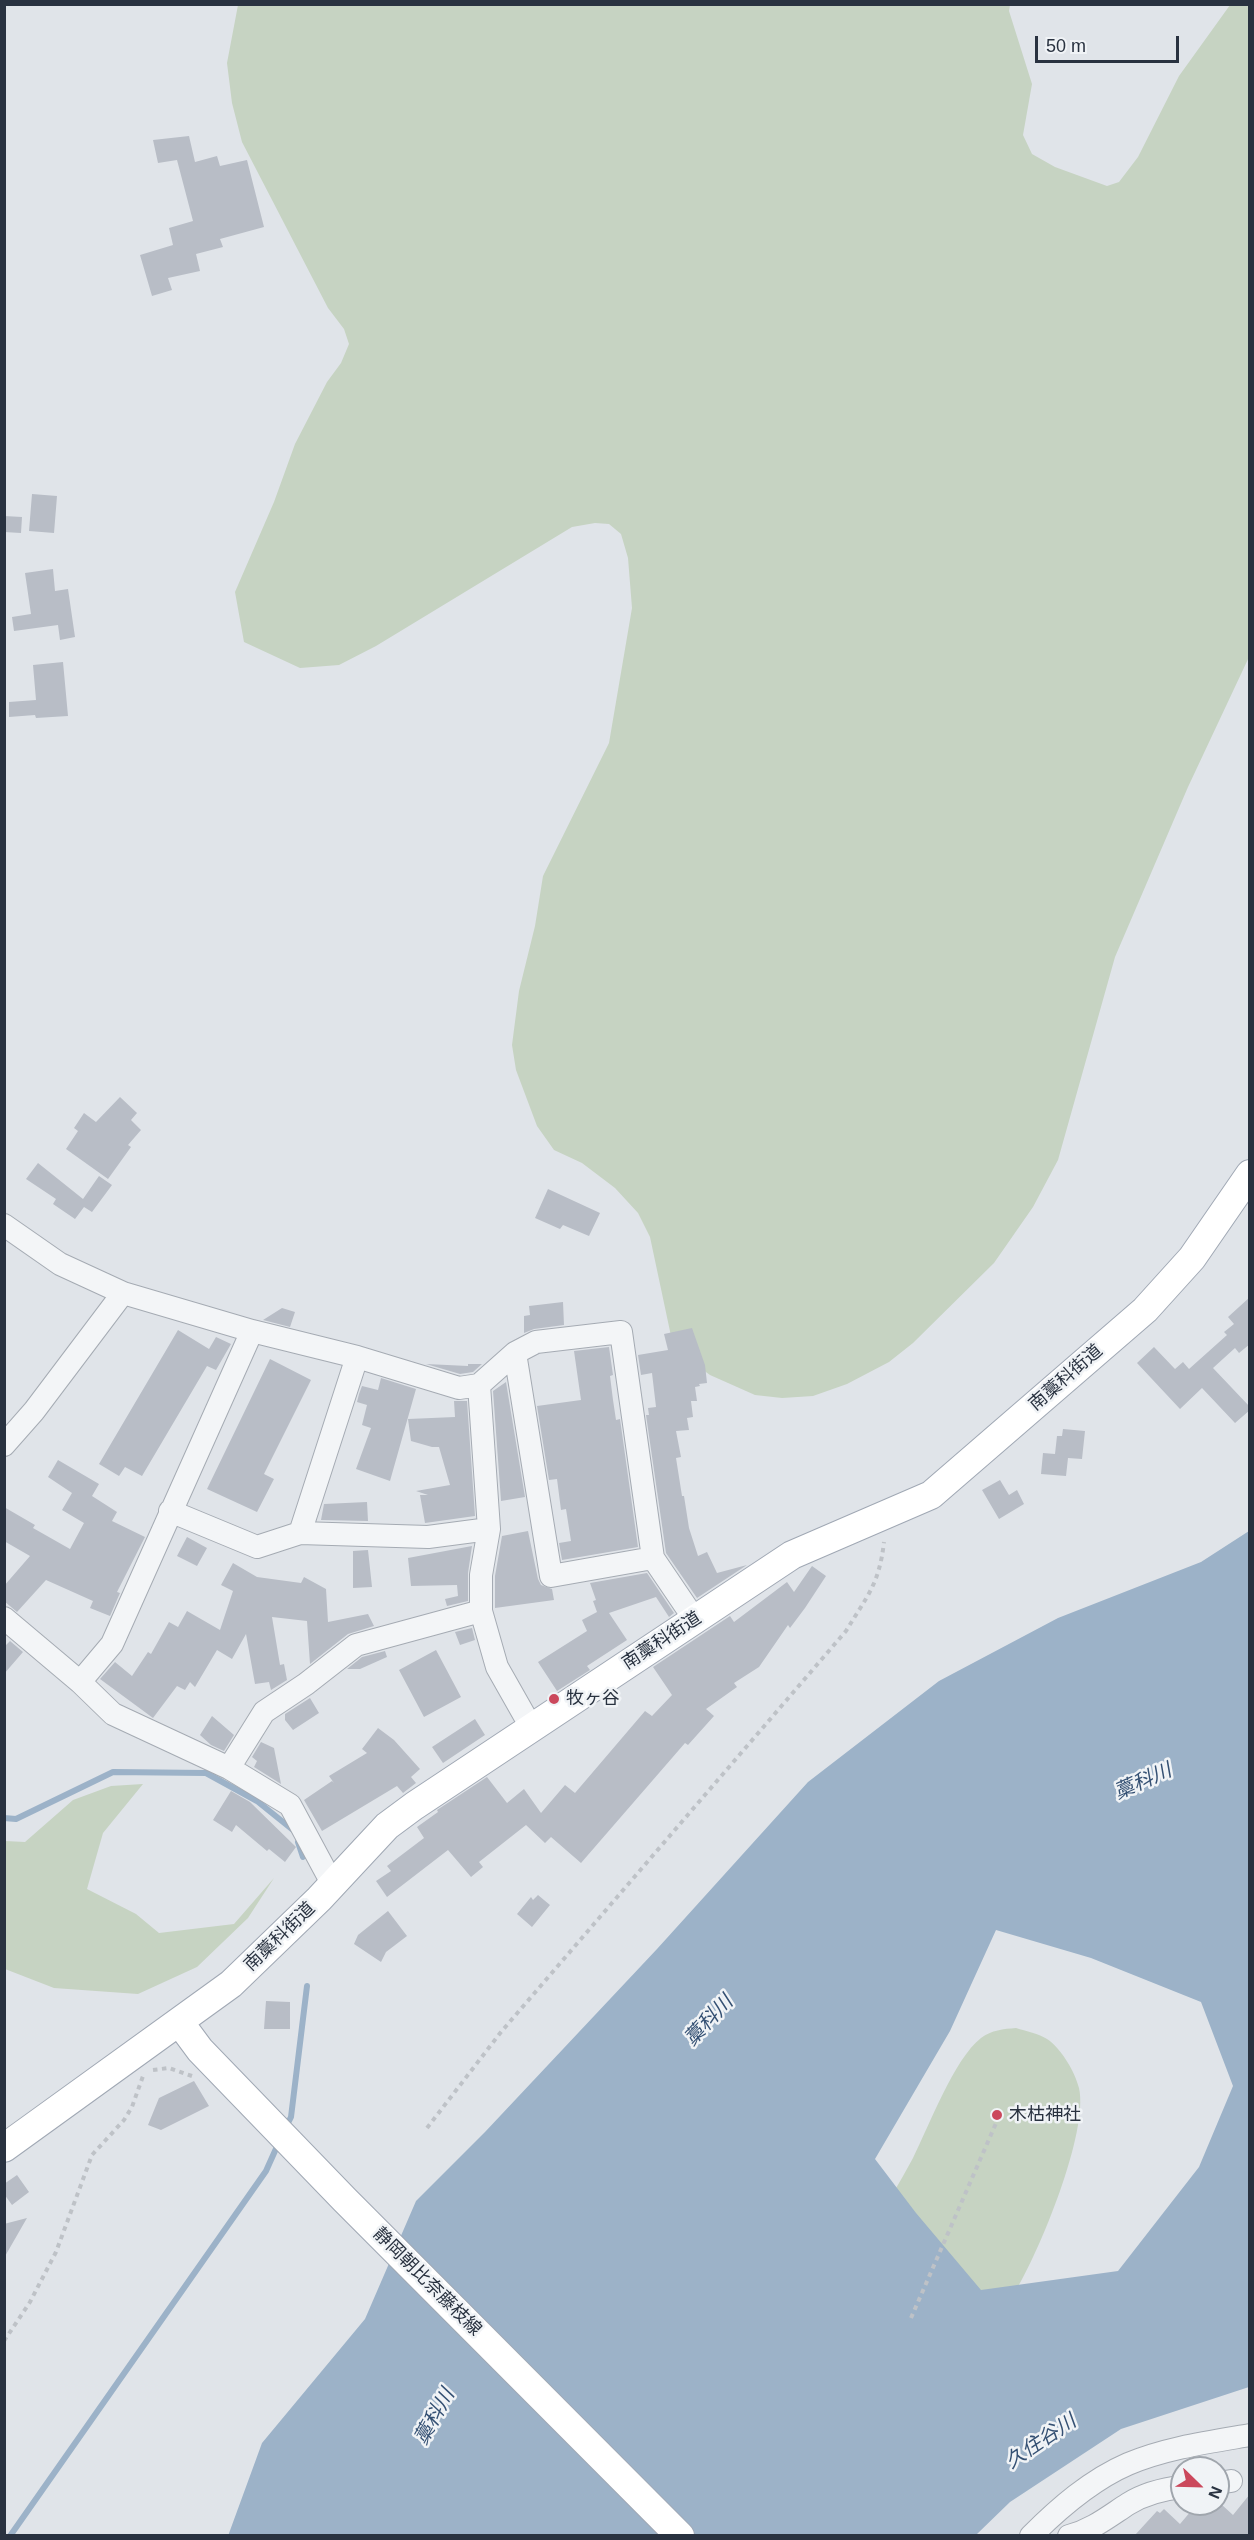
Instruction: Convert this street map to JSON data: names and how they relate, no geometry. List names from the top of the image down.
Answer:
{
  "streets": {
    "main road": ["南藁科街道", "静岡朝比奈藤枝線"]
  },
  "crossings": [
    ["南藁科街道", "静岡朝比奈藤枝線"]
  ],
  "water": ["藁科川", "久住谷川"],
  "places": ["牧ヶ谷", "木枯神社"],
  "scale_bar": "50 m",
  "north": "bottom right"
}
